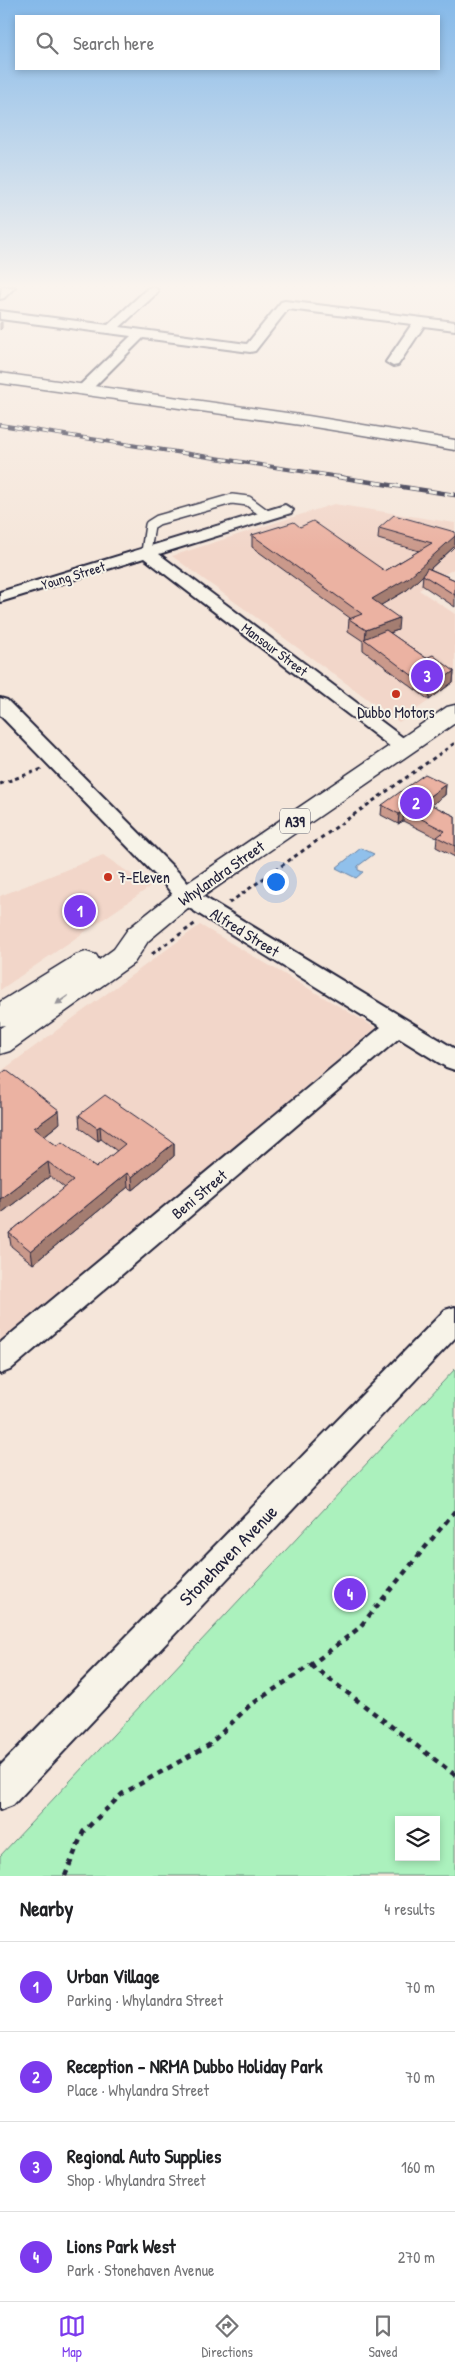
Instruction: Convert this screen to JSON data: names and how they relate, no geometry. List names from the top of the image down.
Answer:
{
  "streets": {
    "main road": ["A39", "Whylandra Street"],
    "street": [
      "Young Street",
      "Mansour Street",
      "Alfred Street",
      "Beni Street",
      "Stonehaven Avenue"
    ]
  },
  "crossings": [
    ["Young Street", "Mansour Street"],
    ["Mansour Street", "Whylandra Street"],
    ["Whylandra Street", "Alfred Street"],
    ["Alfred Street", "Beni Street"]
  ],
  "places": ["Dubbo Motors", "7-Eleven"],
  "page": {
    "search": "Search here",
    "pins": [
      "3",
      "2",
      "1",
      "4"
    ],
    "heading": ["Nearby", "4 results"],
    "list": [
      {
        "mark": "1",
        "name": "Urban Village",
        "note": "Parking · Whylandra Street",
        "value": "70 m"
      },
      {
        "mark": "2",
        "name": "Reception - NRMA Dubbo Holiday Park",
        "note": "Place · Whylandra Street",
        "value": "70 m"
      },
      {
        "mark": "3",
        "name": "Regional Auto Supplies",
        "note": "Shop · Whylandra Street",
        "value": "160 m"
      },
      {
        "mark": "4",
        "name": "Lions Park West",
        "note": "Park · Stonehaven Avenue",
        "value": "270 m"
      }
    ],
    "nav": ["Map", "Directions", "Saved"]
  }
}
